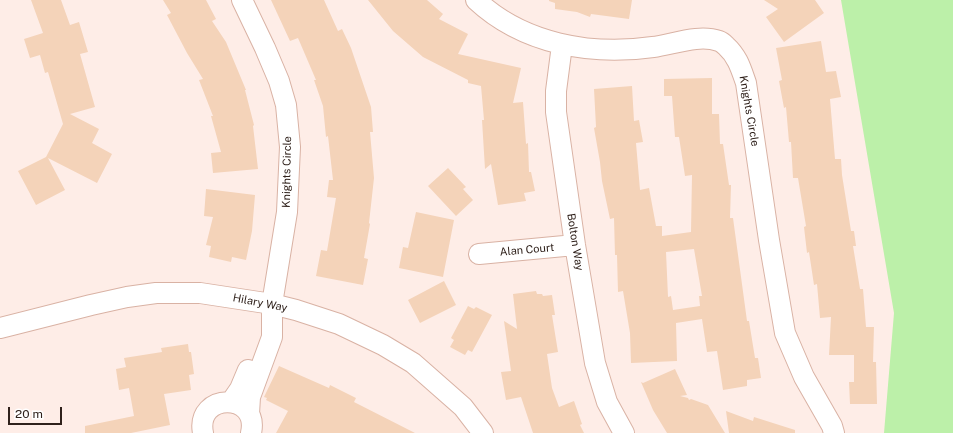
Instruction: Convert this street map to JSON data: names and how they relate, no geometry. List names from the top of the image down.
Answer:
{
  "streets": {
    "street": [
      "Knights Circle",
      "Bolton Way",
      "Alan Court",
      "Hilary Way"
    ]
  },
  "crossings": [
    ["Knights Circle", "Bolton Way"],
    ["Knights Circle", "Hilary Way"],
    ["Bolton Way", "Alan Court"]
  ],
  "scale_bar": "20 m"
}
